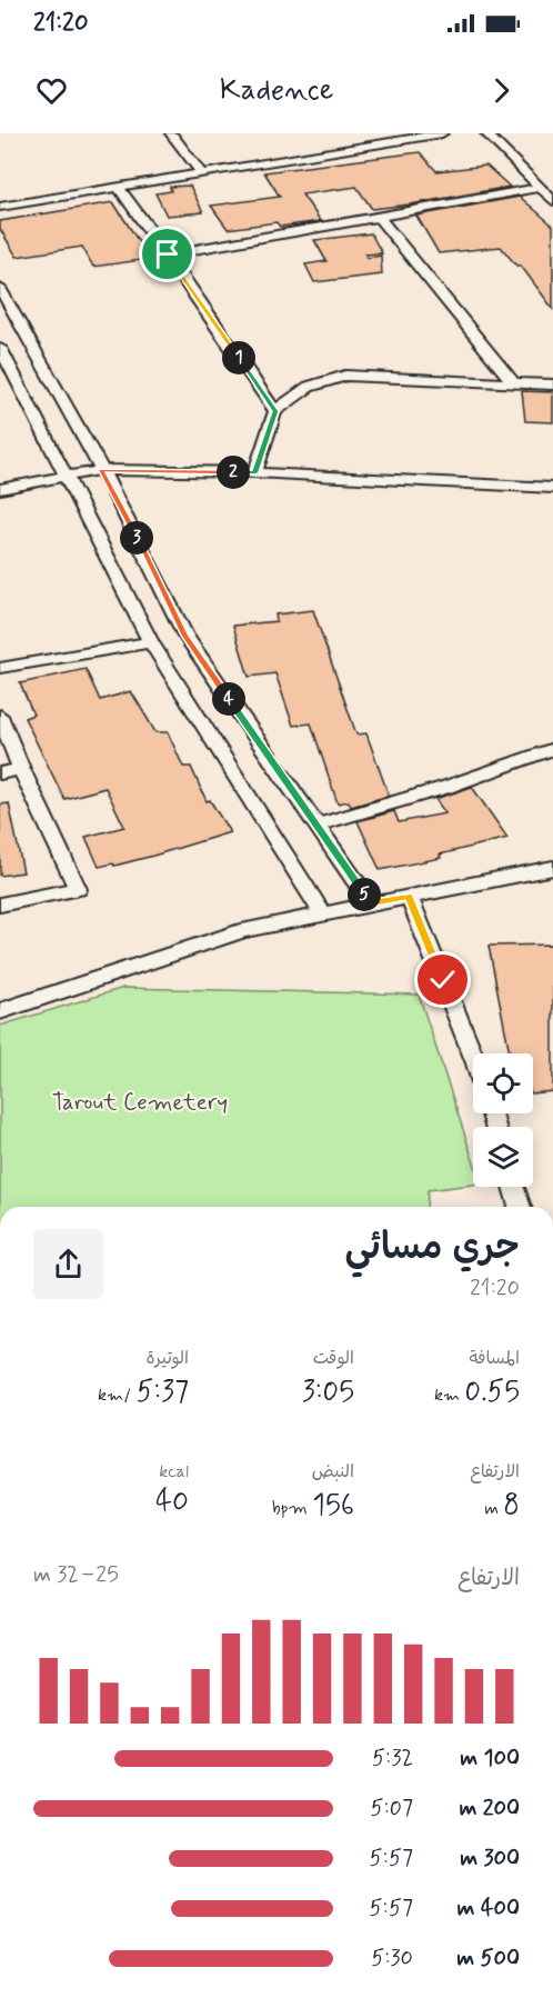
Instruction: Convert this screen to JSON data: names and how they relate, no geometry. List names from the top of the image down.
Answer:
{
  "parks": ["Tarout Cemetery"],
  "page": {
    "status": "21:20",
    "header": "Kadence",
    "pins": [
      "1",
      "2",
      "3",
      "4",
      "5"
    ],
    "heading": ["جري مسائي", "21:20"],
    "stats": [
      ["المسافة", "0.55 km"],
      ["الوقت", "3:05"],
      ["الوتيرة", "5:37 /km"],
      ["الارتفاع", "8 m"],
      ["النبض", "156 bpm"],
      ["kcal", "40"]
    ],
    "chart": ["الارتفاع", "25–32 m"],
    "list": [
      {
        "name": "100 m",
        "note": "5:32"
      },
      {
        "name": "200 m",
        "note": "5:07"
      },
      {
        "name": "300 m",
        "note": "5:57"
      },
      {
        "name": "400 m",
        "note": "5:57"
      },
      {
        "name": "500 m",
        "note": "5:30"
      }
    ]
  }
}
